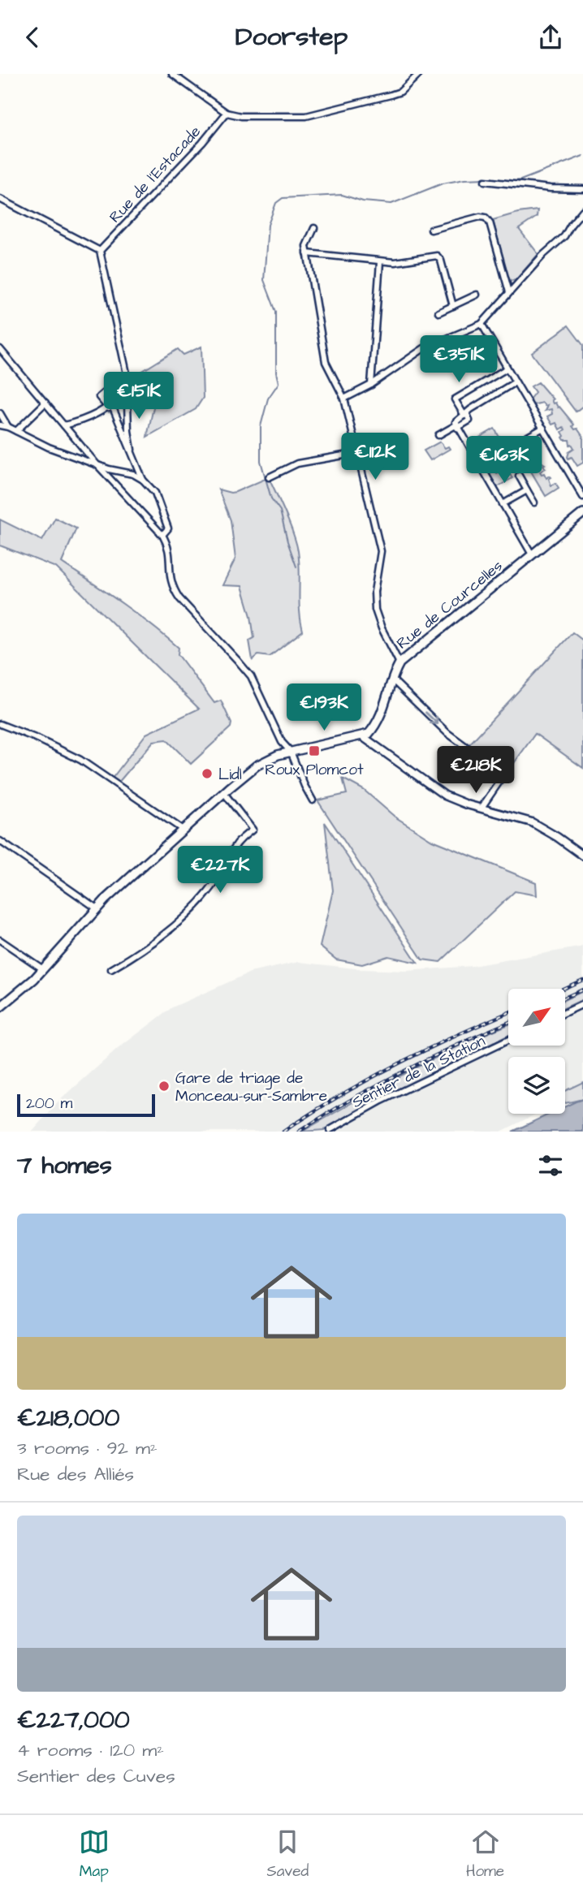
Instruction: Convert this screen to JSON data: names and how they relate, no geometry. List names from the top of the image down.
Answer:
{
  "streets": {
    "main road": ["Rue de Courcelles"],
    "street": ["Rue de l'Estacade", "Sentier de la Station"]
  },
  "places": {
    "transit": ["Roux Plomcot"],
    "other": ["Lidl", "Gare de triage de Monceau-sur-Sambre"]
  },
  "scale_bar": "200 m",
  "north": "top right",
  "page": {
    "header": "Doorstep",
    "price": [
      "€351K",
      "€151K",
      "€112K",
      "€163K",
      "€193K",
      "€218K",
      "€227K"
    ],
    "scale": "200 m",
    "heading": "7 homes",
    "list": [
      {
        "name": "€218,000",
        "note": "3 rooms · 92 m² · Rue des Alliés"
      },
      {
        "name": "€227,000",
        "note": "4 rooms · 120 m² · Sentier des Cuves"
      }
    ],
    "tabs": ["Map", "Saved", "Home"]
  }
}
